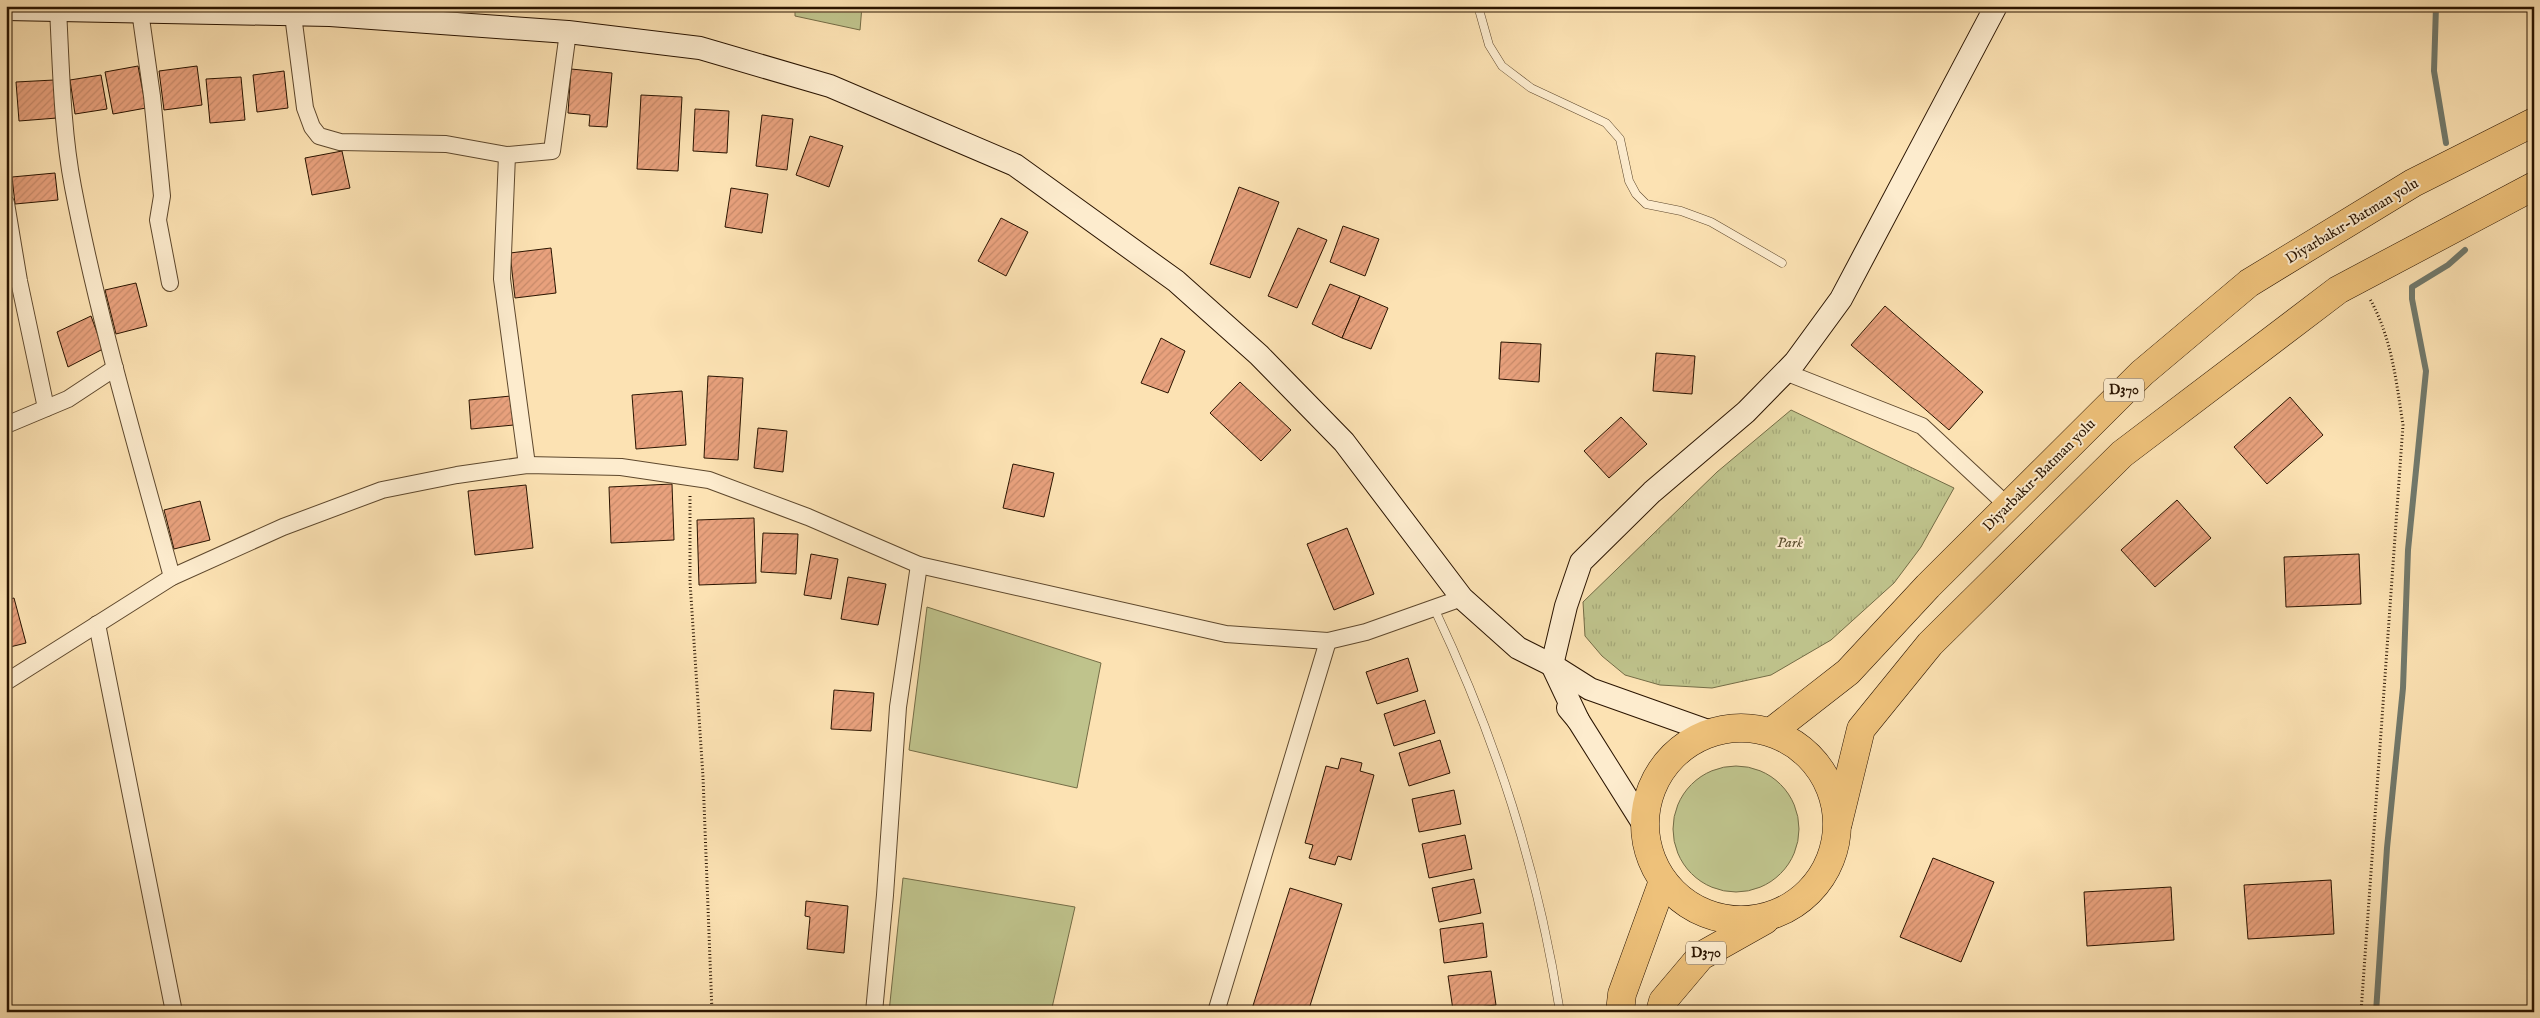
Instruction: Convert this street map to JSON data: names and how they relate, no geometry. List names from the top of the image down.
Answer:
{
  "streets": {
    "highway": ["Diyarbakır-Batman yolu", "D370"]
  },
  "parks": ["Park"]
}
